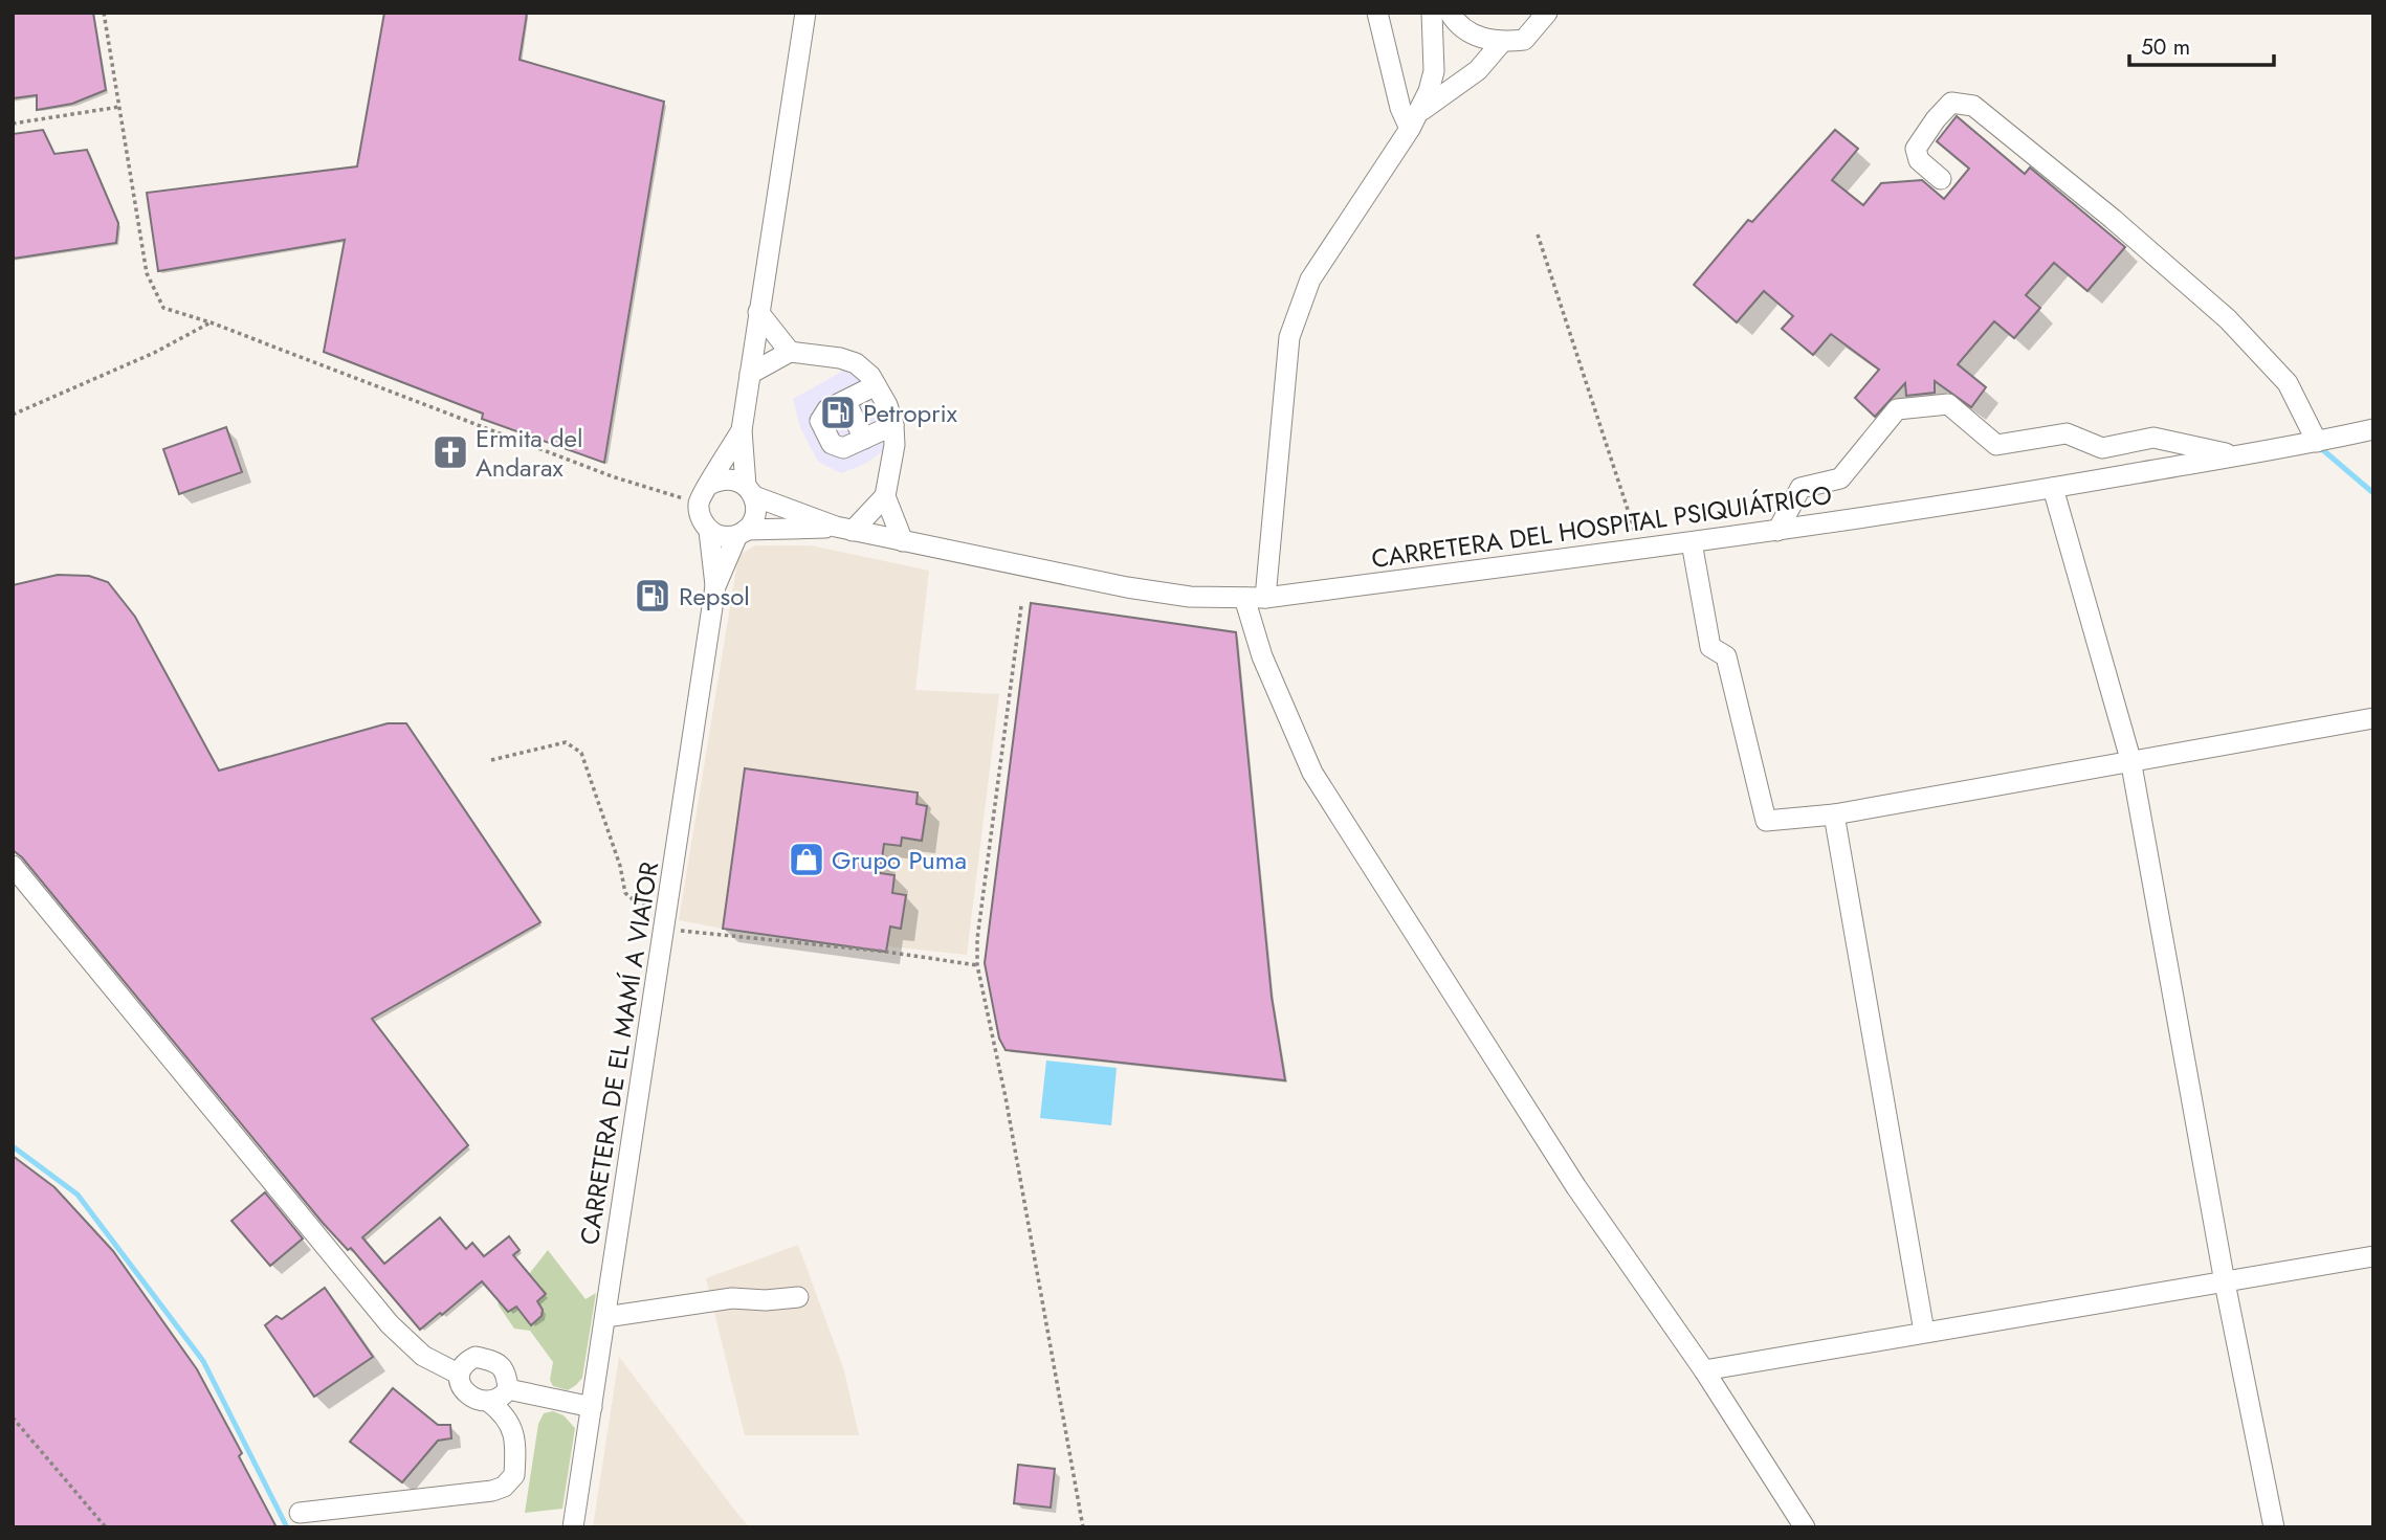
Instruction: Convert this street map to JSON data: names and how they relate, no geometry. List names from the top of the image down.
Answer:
{
  "streets": {
    "street": ["CARRETERA DEL HOSPITAL PSIQUIÁTRICO", "CARRETERA DE EL MAMÍ A VIATOR"]
  },
  "places": {
    "fuel station": ["Petroprix", "Repsol"],
    "church": ["Ermita del Andarax"],
    "shop": ["Grupo Puma"]
  },
  "scale_bar": "50 m"
}
